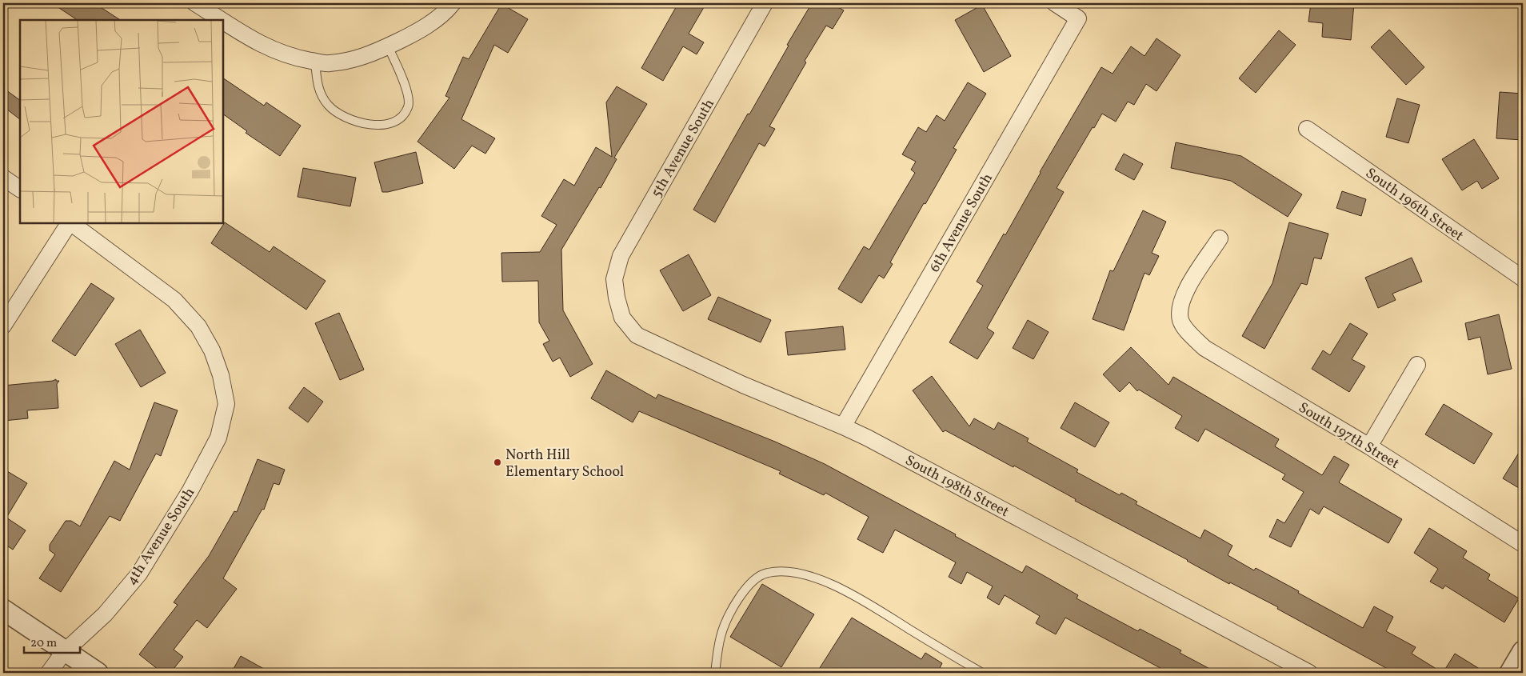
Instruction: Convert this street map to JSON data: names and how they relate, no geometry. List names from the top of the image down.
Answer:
{
  "streets": {
    "street": [
      "5th Avenue South",
      "South 196th Street",
      "6th Avenue South",
      "South 197th Street",
      "South 198th Street",
      "4th Avenue South"
    ]
  },
  "crossings": [
    ["5th Avenue South", "South 198th Street"],
    ["6th Avenue South", "South 198th Street"]
  ],
  "places": ["North Hill Elementary School"],
  "scale_bar": "20 m"
}
